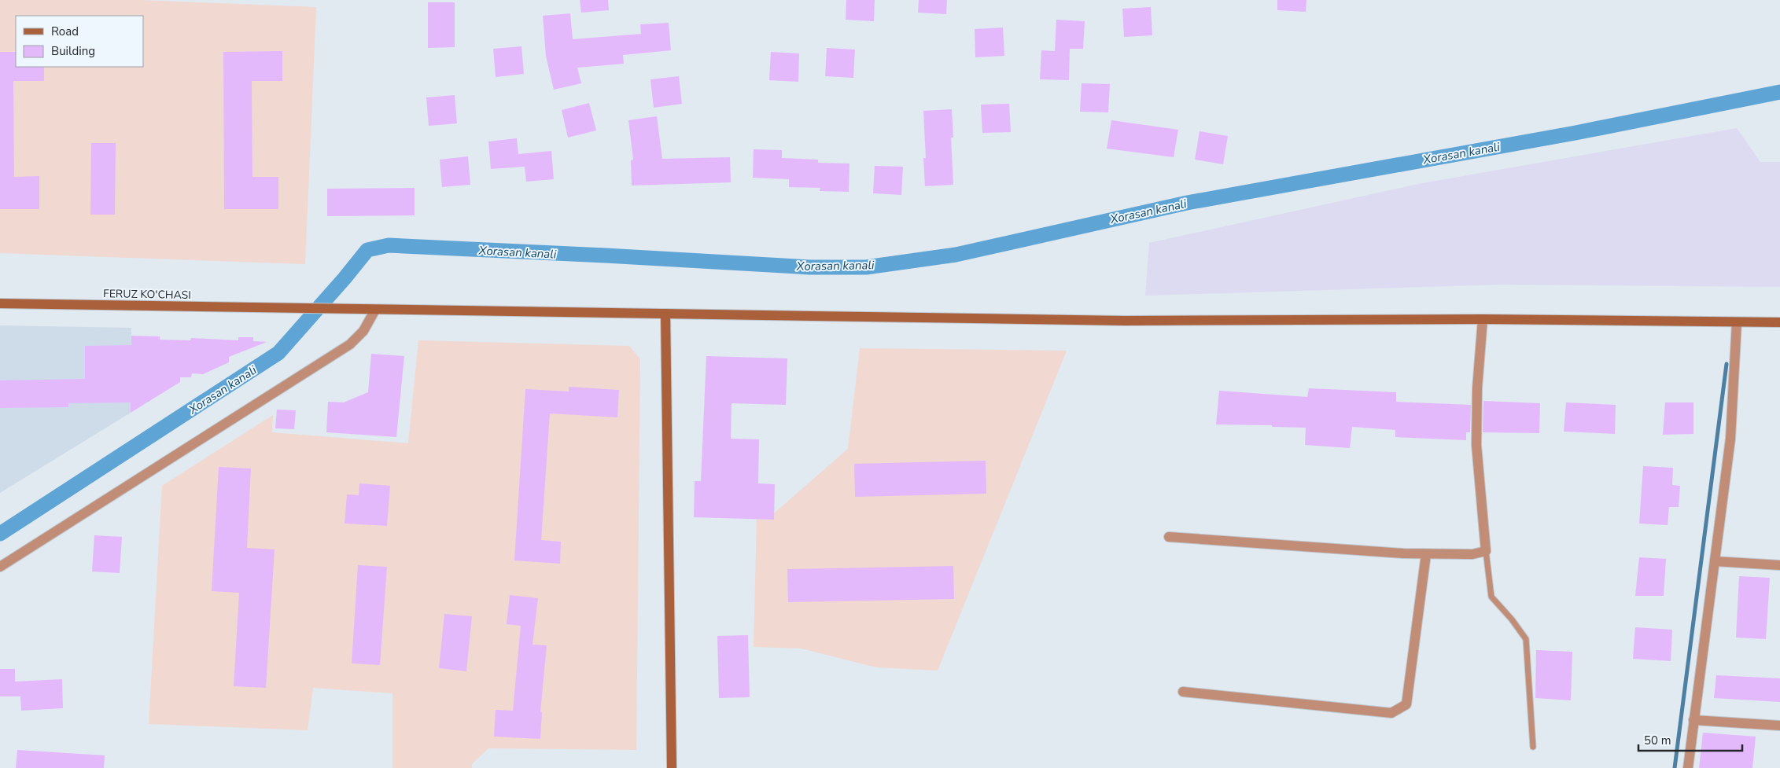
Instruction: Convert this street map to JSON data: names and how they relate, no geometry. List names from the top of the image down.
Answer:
{
  "streets": {
    "main road": ["FERUZ KO'CHASI"]
  },
  "water": ["Xorasan kanali"],
  "legend": ["Road", "Building"],
  "scale_bar": "50 m"
}
